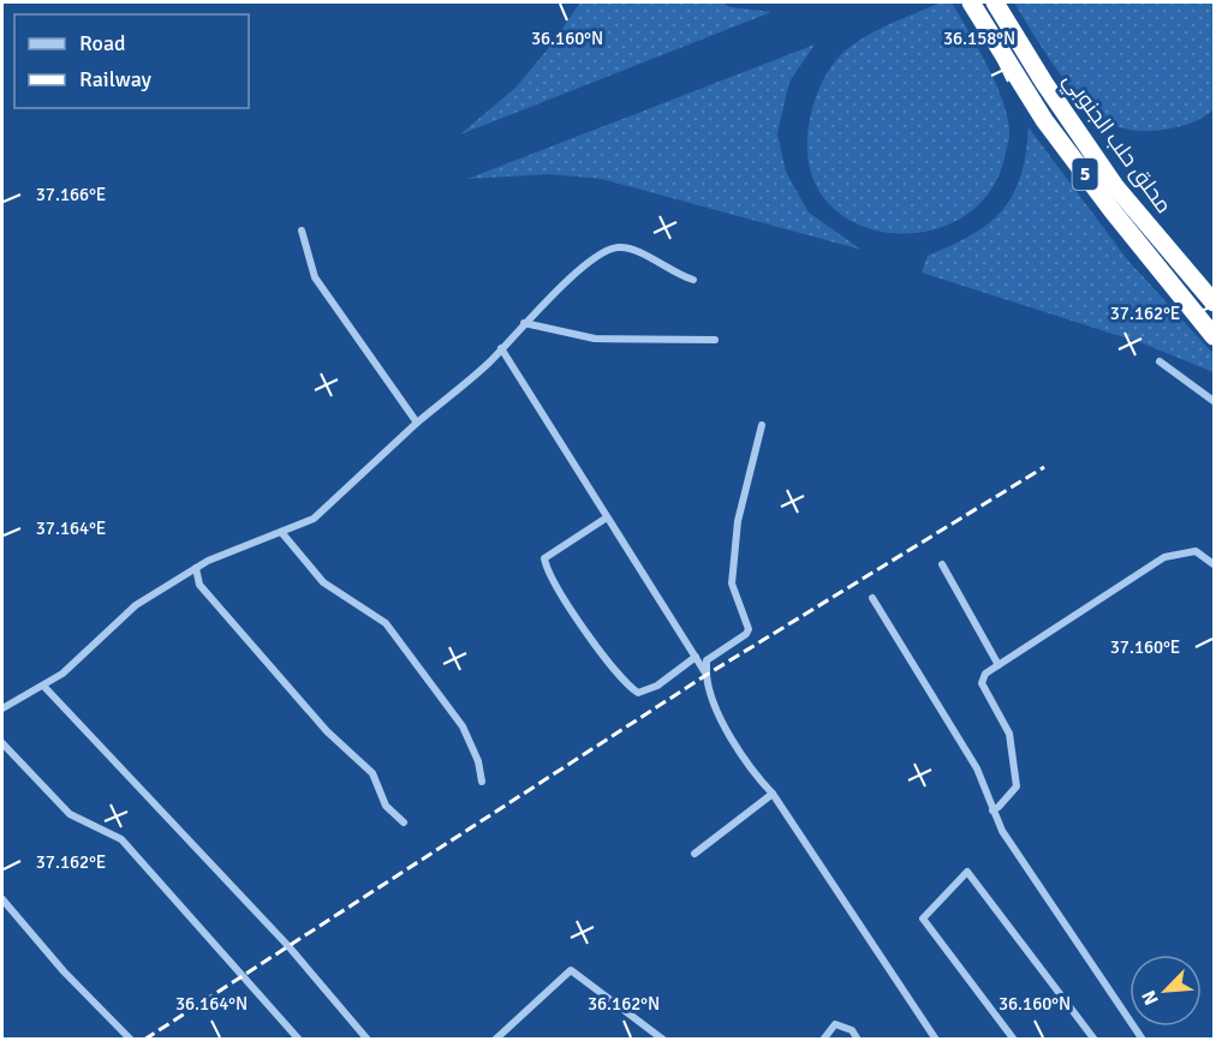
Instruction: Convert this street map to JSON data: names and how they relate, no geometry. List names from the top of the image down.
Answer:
{
  "streets": {
    "highway": ["محلق حلب الجنوبي", "5"]
  },
  "legend": ["Road", "Railway"],
  "north": "bottom left",
  "coordinates": [
    "36.160°N",
    "36.158°N",
    "37.166°E",
    "37.162°E",
    "37.164°E",
    "37.160°E",
    "36.164°N",
    "36.162°N"
  ]
}
